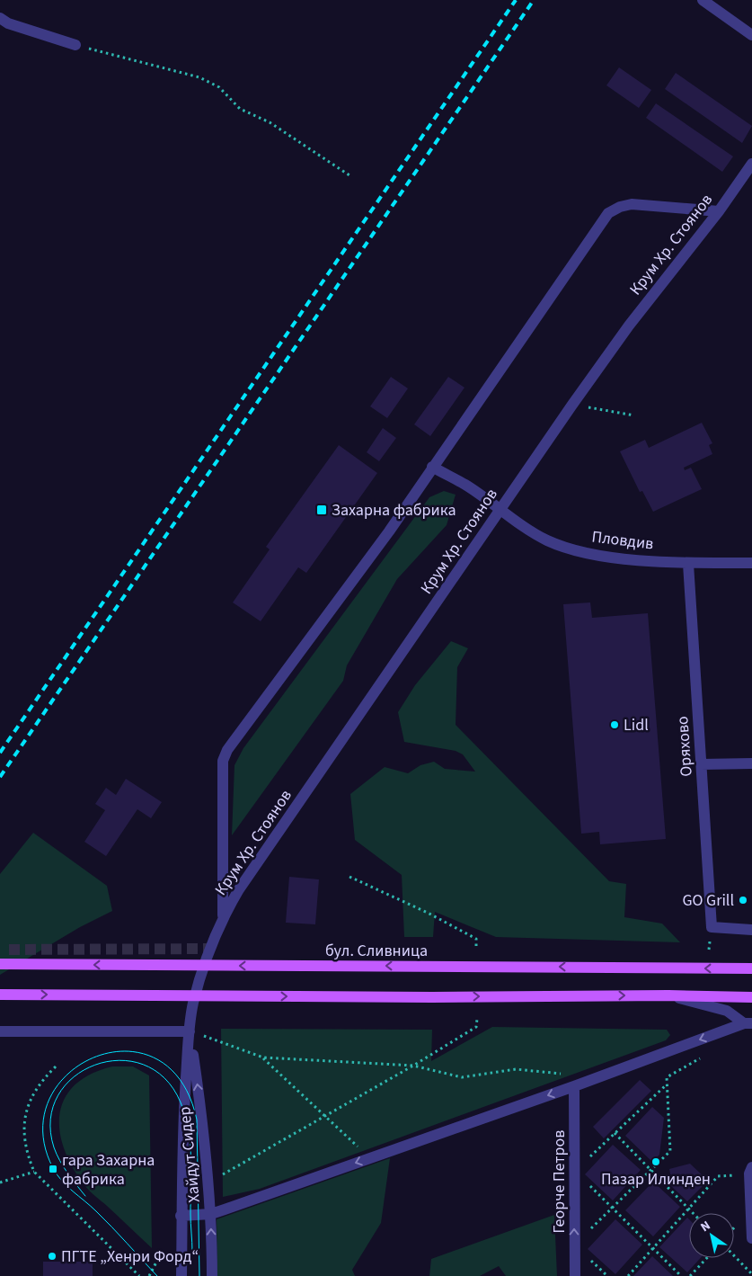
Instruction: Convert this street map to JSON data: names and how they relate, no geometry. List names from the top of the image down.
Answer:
{
  "streets": {
    "main road": ["бул. Сливница"],
    "street": [
      "Крум Хр. Стоянов",
      "Пловдив",
      "Оряхово",
      "Хайдут Сидер",
      "Георче Петров"
    ]
  },
  "crossings": [
    ["Крум Хр. Стоянов", "Пловдив"],
    ["Крум Хр. Стоянов", "Хайдут Сидер"],
    ["Пловдив", "Оряхово"]
  ],
  "one_way": ["Георче Петров"],
  "places": {
    "transit": ["Захарна фабрика", "гара Захарна фабрика"],
    "other": [
      "Lidl",
      "GO Grill",
      "Пазар Илинден",
      "ПГТЕ „Хенри Форд“"
    ]
  },
  "north": "top left"
}
